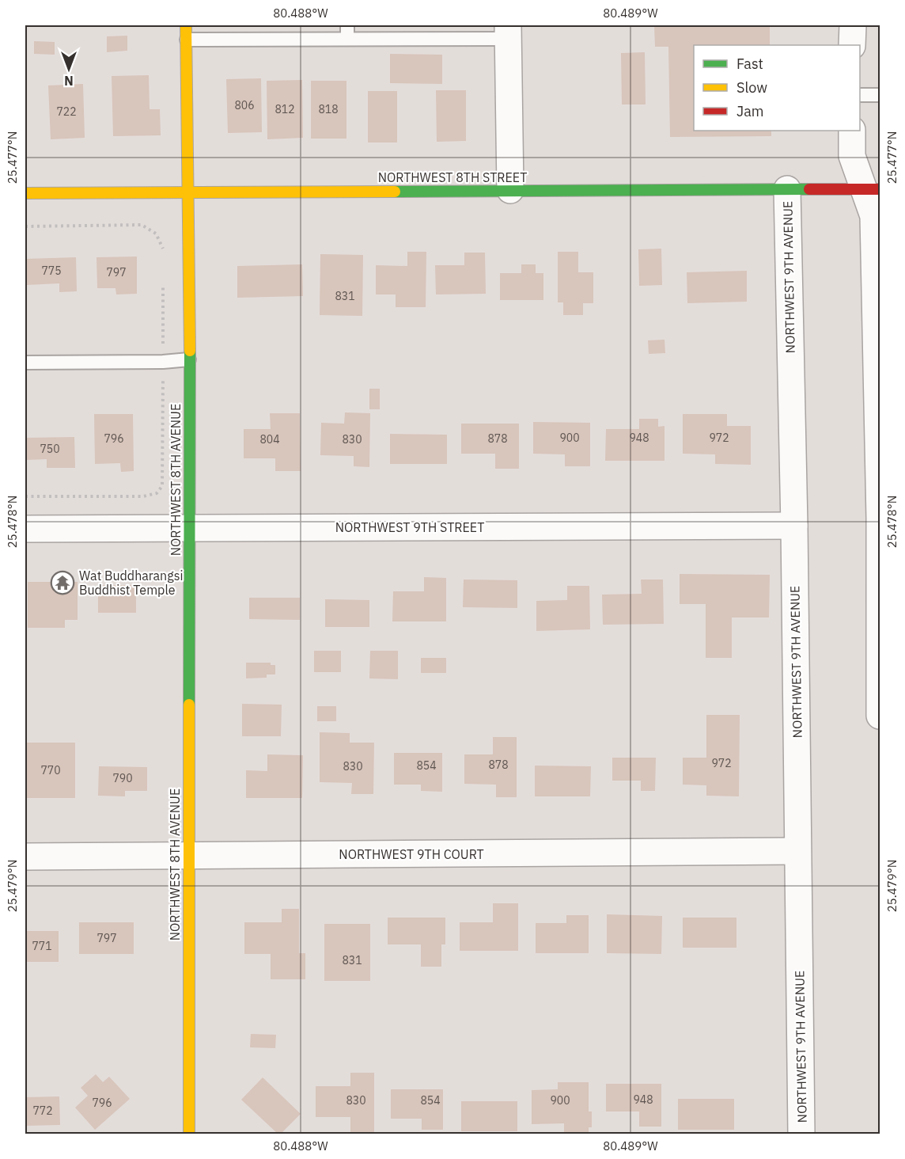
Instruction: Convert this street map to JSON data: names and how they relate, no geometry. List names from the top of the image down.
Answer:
{
  "streets": {
    "street": [
      "NORTHWEST 8TH STREET",
      "NORTHWEST 9TH AVENUE",
      "NORTHWEST 8TH AVENUE",
      "NORTHWEST 9TH STREET",
      "NORTHWEST 9TH COURT"
    ]
  },
  "crossings": [
    ["NORTHWEST 8TH STREET", "NORTHWEST 9TH AVENUE"],
    ["NORTHWEST 8TH STREET", "NORTHWEST 8TH AVENUE"],
    ["NORTHWEST 9TH AVENUE", "NORTHWEST 9TH STREET"],
    ["NORTHWEST 9TH AVENUE", "NORTHWEST 9TH COURT"],
    ["NORTHWEST 8TH AVENUE", "NORTHWEST 9TH STREET"],
    ["NORTHWEST 8TH AVENUE", "NORTHWEST 9TH COURT"]
  ],
  "places": {
    "temple": ["Wat Buddharangsi Buddhist Temple"]
  },
  "house_numbers": [
    "806",
    "812",
    "818",
    "722",
    "775",
    "797",
    "831",
    "900",
    "948",
    "972",
    "796",
    "878",
    "804",
    "830",
    "750",
    "972",
    "878",
    "854",
    "830",
    "770",
    "790",
    "797",
    "771",
    "831",
    "948",
    "830",
    "854",
    "900",
    "796",
    "772"
  ],
  "legend": ["Fast", "Slow", "Jam"],
  "north": "bottom",
  "coordinates": [
    "80.488°W",
    "80.489°W",
    "25.477°N",
    "25.478°N",
    "25.479°N"
  ]
}
